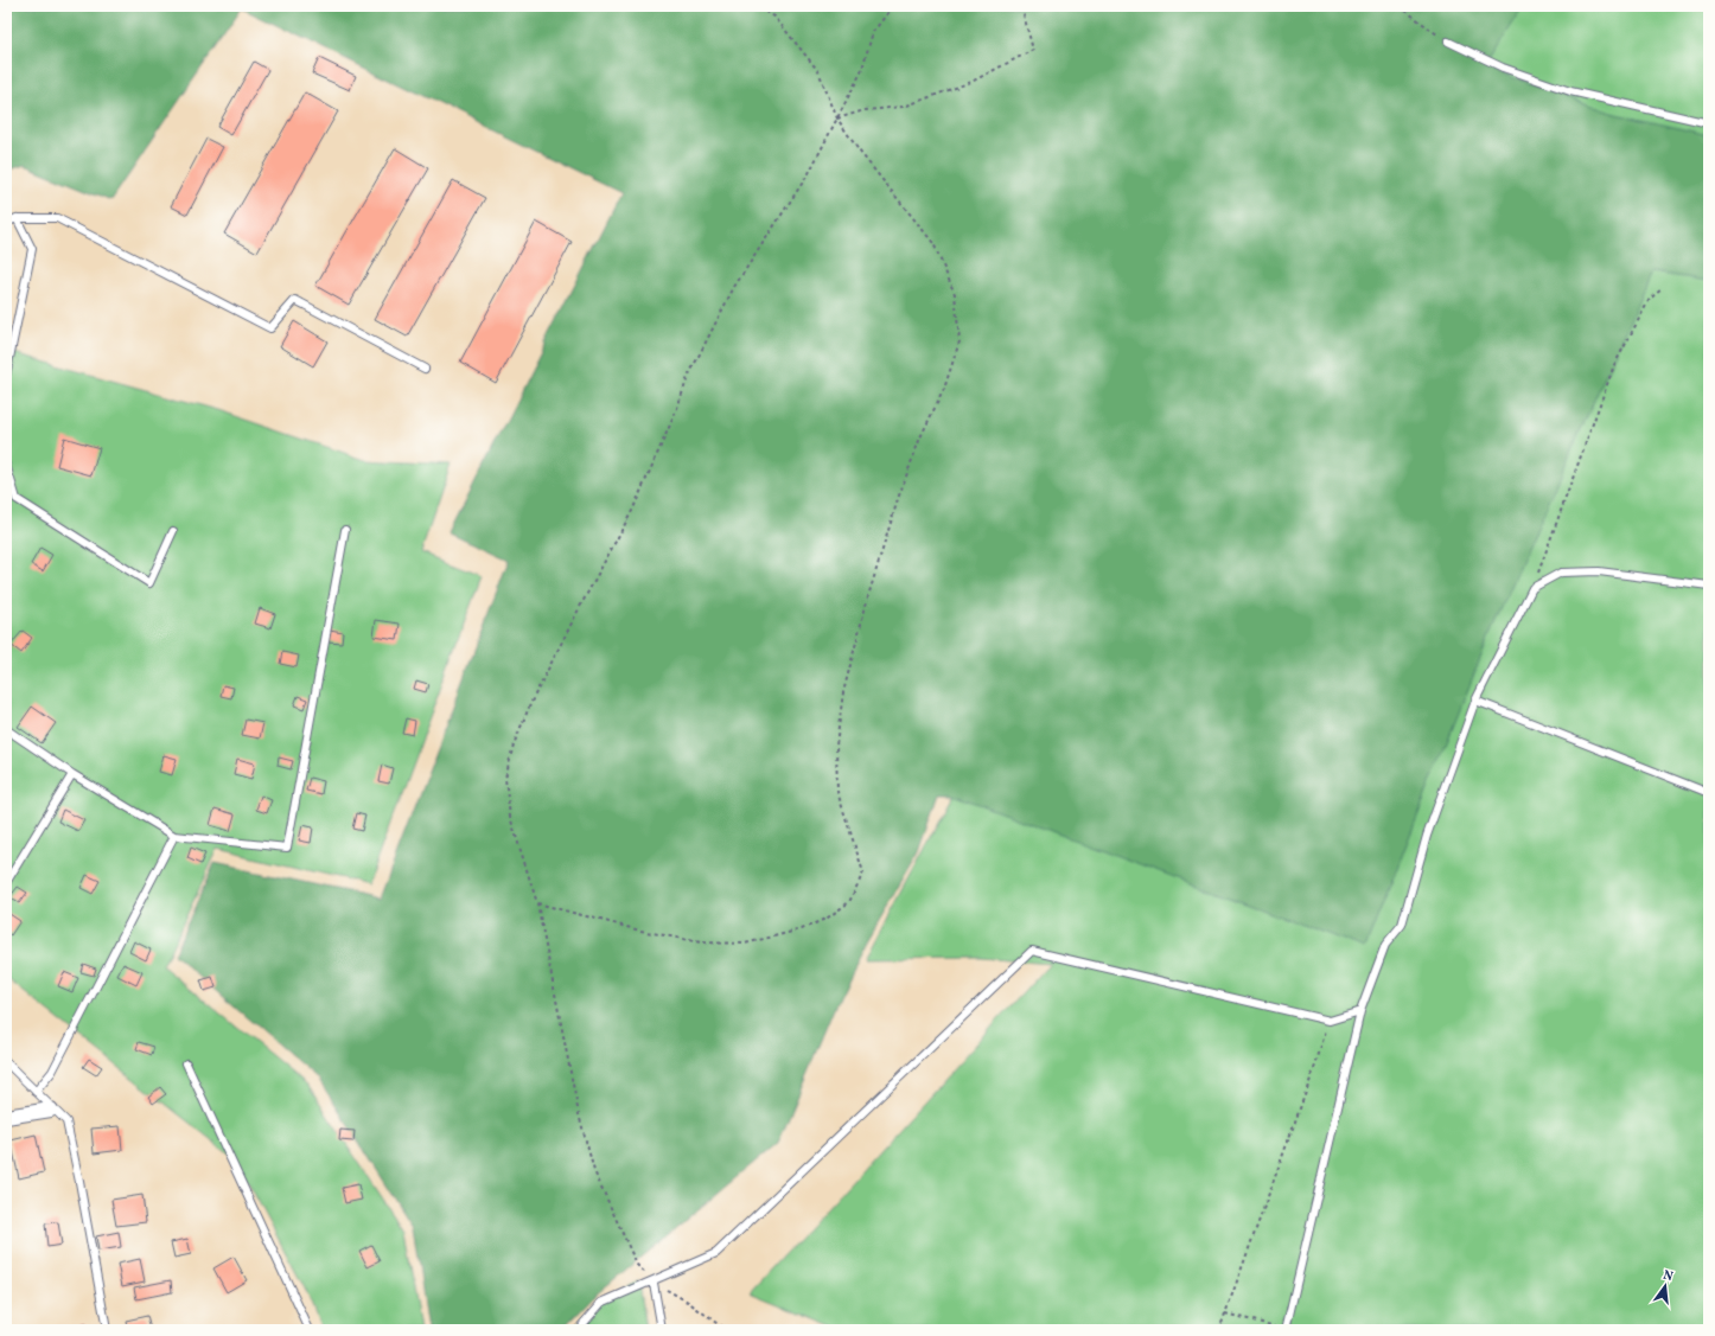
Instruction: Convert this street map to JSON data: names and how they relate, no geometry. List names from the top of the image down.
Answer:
{
  "north": "top"
}
